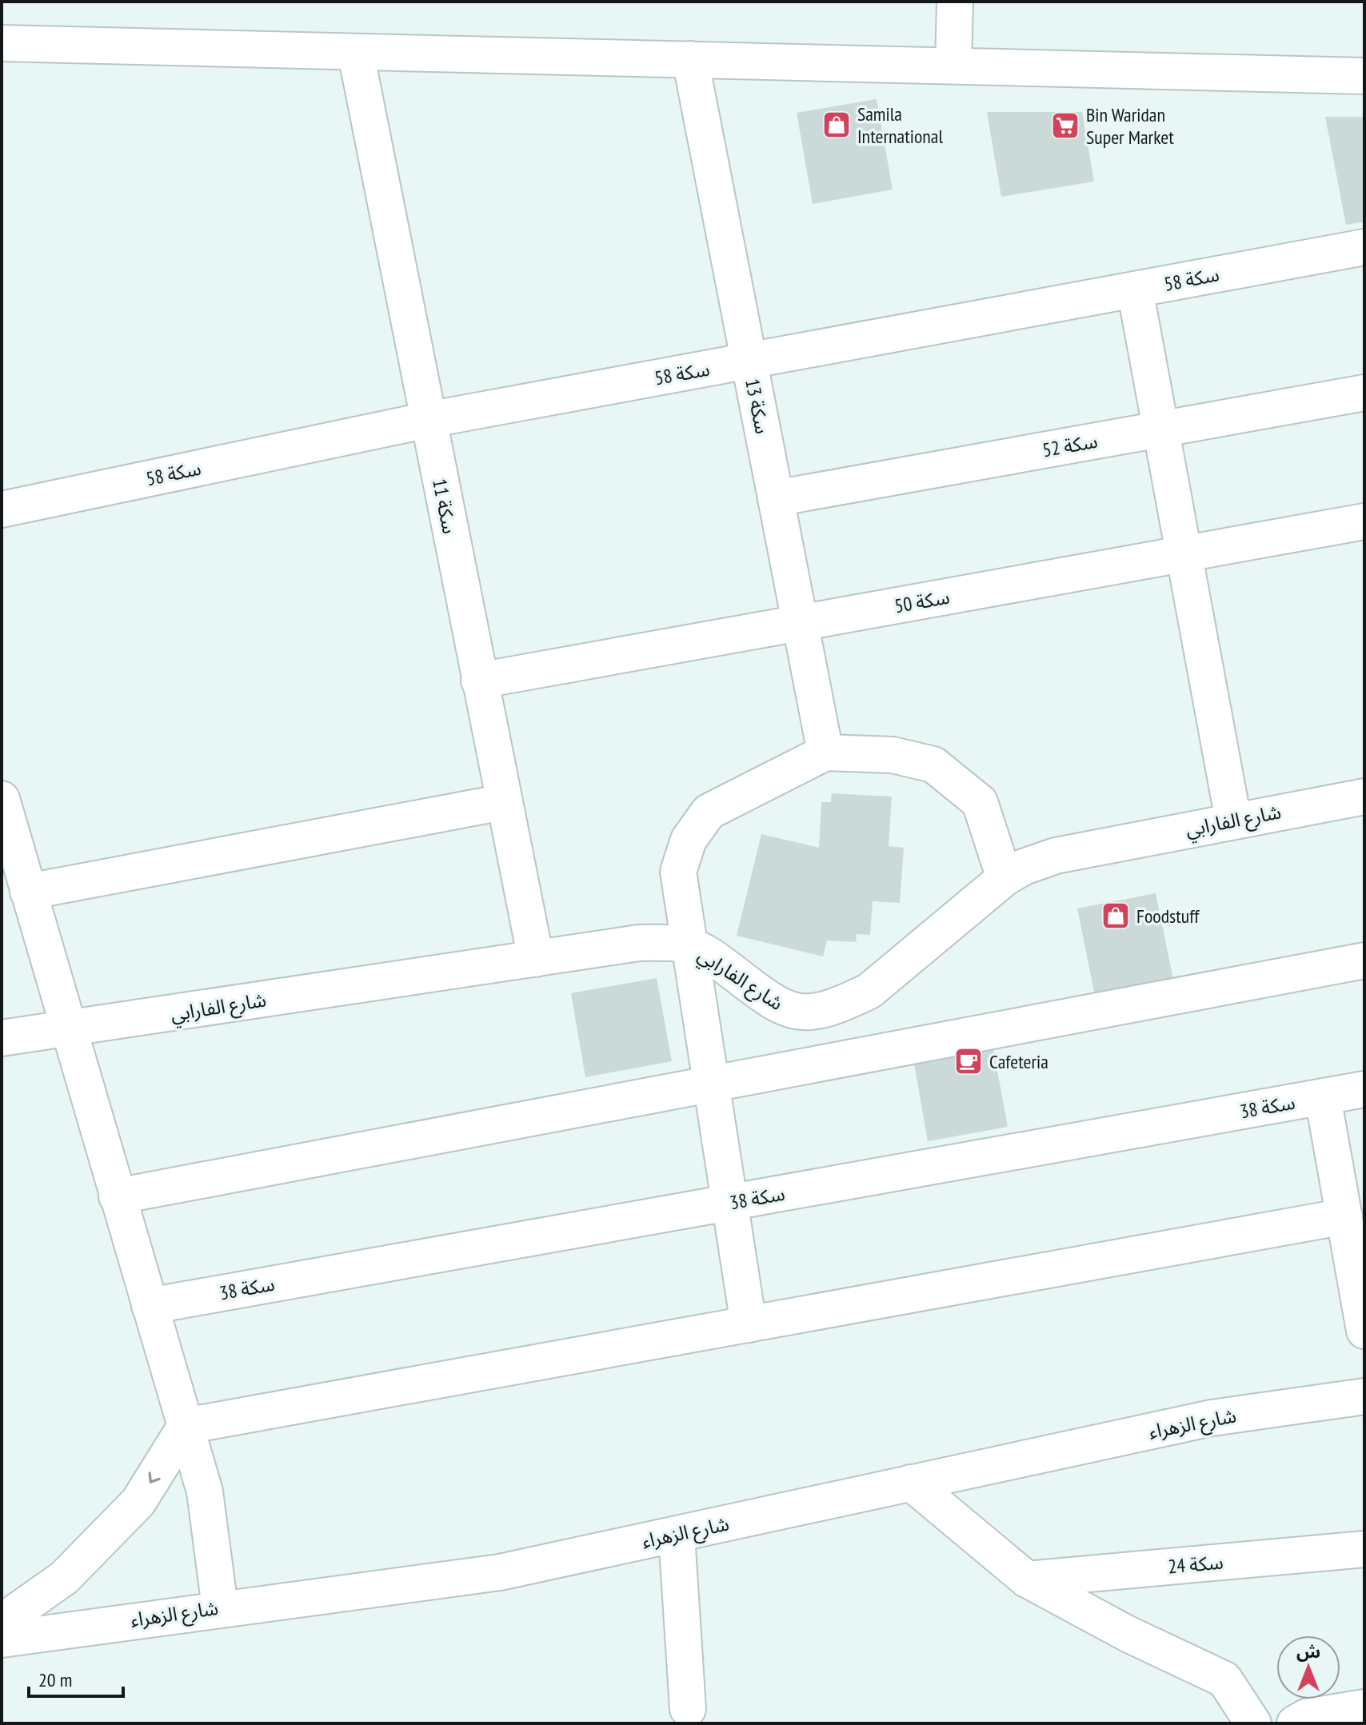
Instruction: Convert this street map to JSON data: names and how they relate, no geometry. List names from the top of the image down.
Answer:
{
  "streets": {
    "street": [
      "سكة 58",
      "سكة 13",
      "سكة 52",
      "سكة 11",
      "سكة 50",
      "شارع الفارابي",
      "سكة 38",
      "شارع الزهراء",
      "سكة 24"
    ]
  },
  "crossings": [
    ["سكة 58", "سكة 13"],
    ["سكة 58", "سكة 11"],
    ["سكة 13", "سكة 52"],
    ["سكة 13", "سكة 50"],
    ["سكة 11", "سكة 50"],
    ["سكة 11", "شارع الفارابي"]
  ],
  "places": {
    "shop": ["Samila International", "Foodstuff"],
    "supermarket": ["Bin Waridan Super Market"],
    "cafe": ["Cafeteria"]
  },
  "scale_bar": "20 m",
  "north": "top"
}
